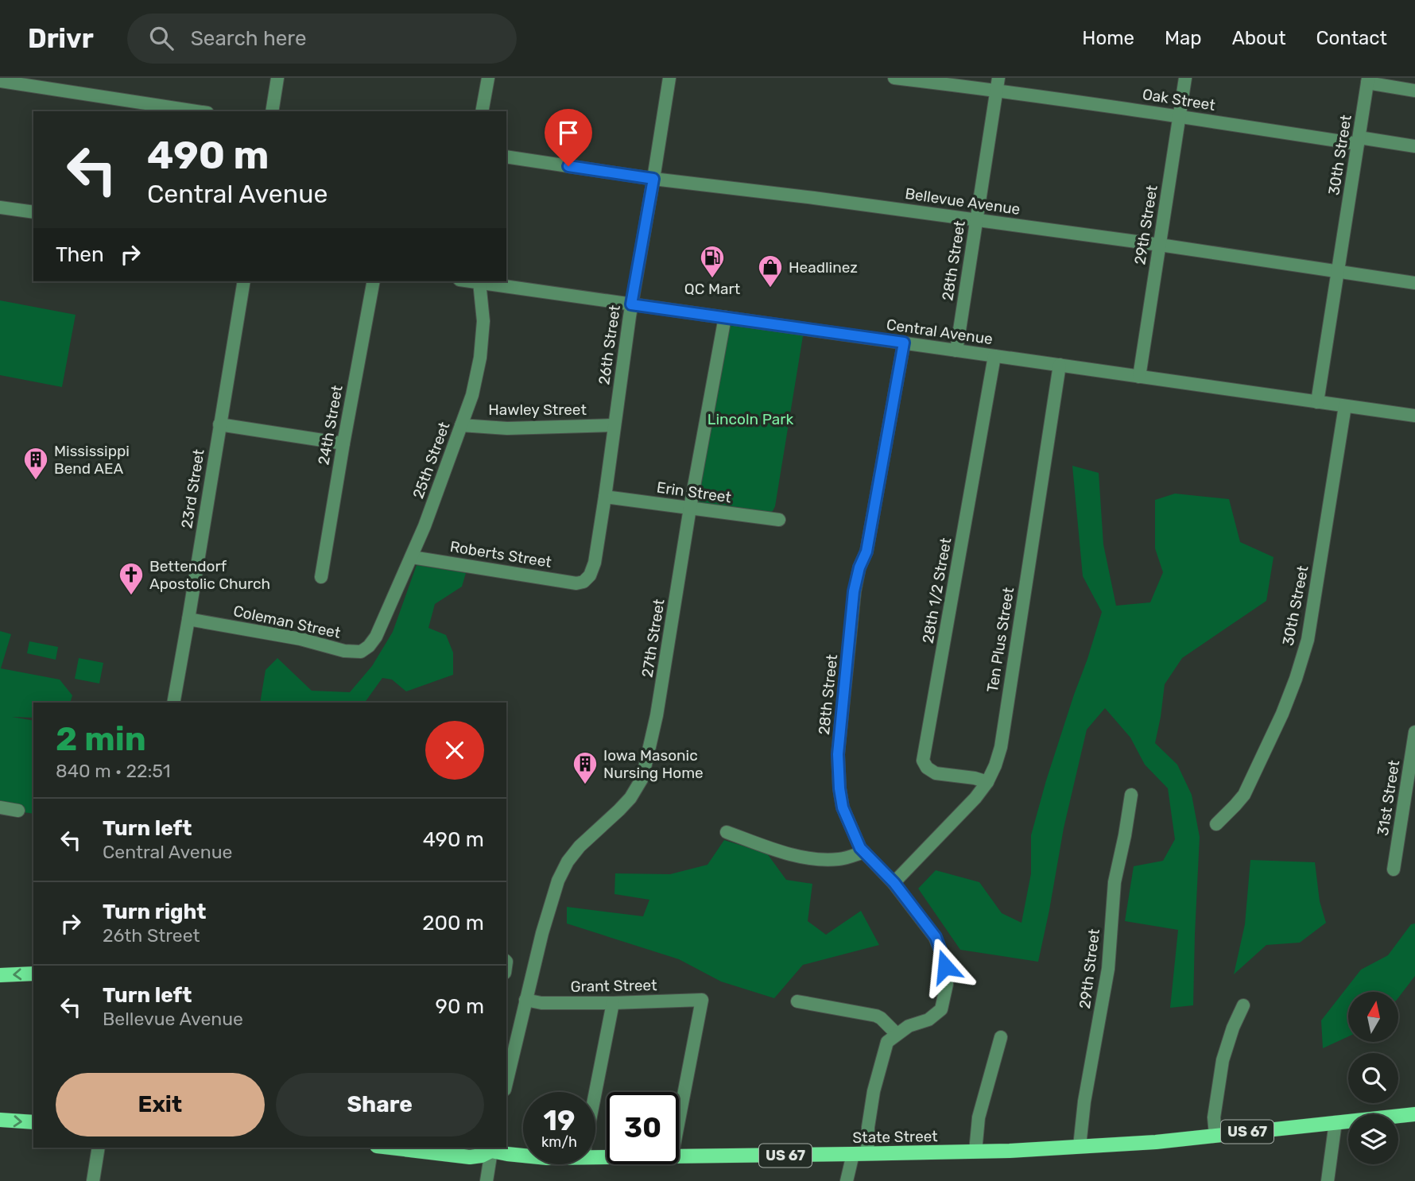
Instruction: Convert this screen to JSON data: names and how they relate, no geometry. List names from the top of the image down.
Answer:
{
  "streets": {
    "main road": ["US 67", "State Street"],
    "street": [
      "Oak Street",
      "30th Street",
      "Bellevue Avenue",
      "29th Street",
      "28th Street",
      "Central Avenue",
      "26th Street",
      "Hawley Street",
      "24th Street",
      "25th Street",
      "23rd Street",
      "Erin Street",
      "Roberts Street",
      "28th 1/2 Street",
      "Coleman Street",
      "27th Street",
      "Ten Plus Street",
      "31st Street",
      "Grant Street"
    ]
  },
  "crossings": [
    ["Oak Street", "30th Street"],
    ["Oak Street", "29th Street"],
    ["Oak Street", "28th Street"],
    ["30th Street", "Bellevue Avenue"],
    ["30th Street", "Central Avenue"],
    ["Bellevue Avenue", "29th Street"],
    ["Bellevue Avenue", "28th Street"],
    ["Bellevue Avenue", "26th Street"],
    ["29th Street", "Central Avenue"],
    ["29th Street", "State Street"],
    ["28th Street", "Central Avenue"],
    ["28th Street", "Ten Plus Street"],
    ["Central Avenue", "26th Street"],
    ["Central Avenue", "25th Street"],
    ["Central Avenue", "28th 1/2 Street"],
    ["Central Avenue", "27th Street"],
    ["Central Avenue", "Ten Plus Street"],
    ["26th Street", "Hawley Street"],
    ["26th Street", "Erin Street"],
    ["26th Street", "Roberts Street"],
    ["Hawley Street", "25th Street"],
    ["25th Street", "Roberts Street"],
    ["25th Street", "Coleman Street"],
    ["23rd Street", "Coleman Street"],
    ["Erin Street", "27th Street"],
    ["28th 1/2 Street", "Ten Plus Street"],
    ["27th Street", "Grant Street"]
  ],
  "parks": ["Lincoln Park"],
  "places": {
    "fuel station": ["QC Mart"],
    "shop": ["Headlinez"],
    "building": ["Mississippi Bend AEA", "Iowa Masonic Nursing Home"],
    "church": ["Bettendorf Apostolic Church"]
  },
  "north": "top",
  "page": {
    "header": "Drivr",
    "search": "Search here",
    "nav": [
      "Home",
      "Map",
      "About",
      "Contact"
    ],
    "turn": ["490 m", "Central Avenue"],
    "then": "Then",
    "heading": ["2 min", "840 m · 22:51"],
    "list": [
      {
        "name": "Turn left",
        "note": "Central Avenue",
        "value": "490 m"
      },
      {
        "name": "Turn right",
        "note": "26th Street",
        "value": "200 m"
      },
      {
        "name": "Turn left",
        "note": "Bellevue Avenue",
        "value": "90 m"
      }
    ],
    "buttons": ["Exit", "Share"],
    "speed": "19 km/h",
    "limit": "30"
  }
}
